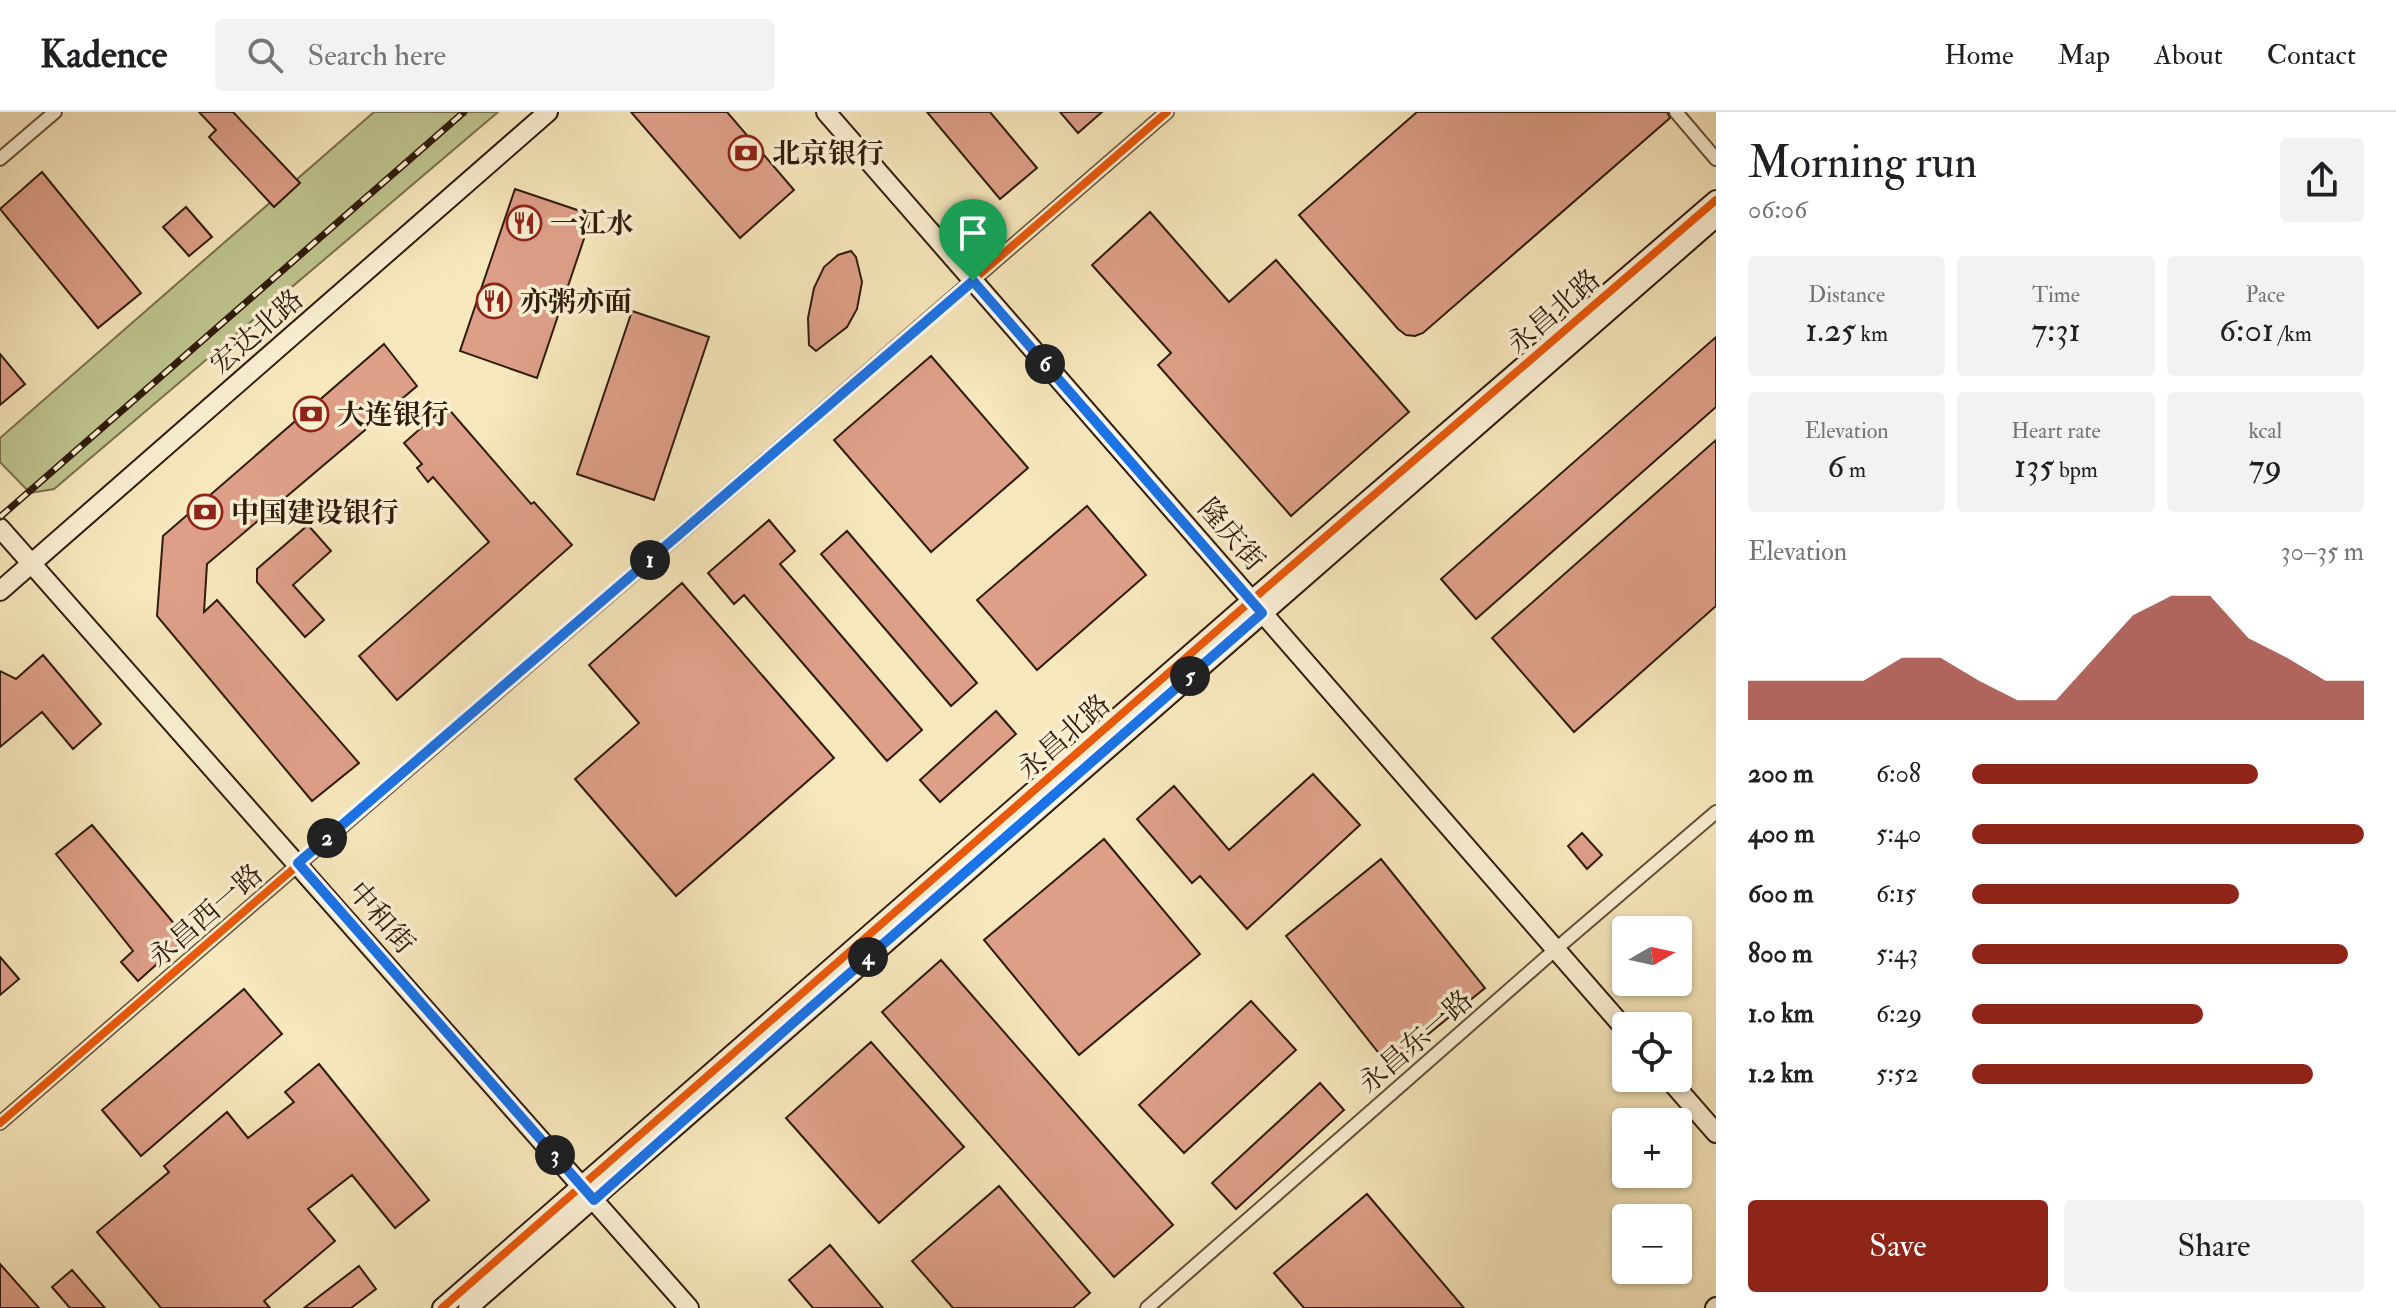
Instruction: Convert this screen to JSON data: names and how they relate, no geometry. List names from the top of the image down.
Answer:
{
  "streets": {
    "street": [
      "永昌北路",
      "宏达北路",
      "隆庆街",
      "永昌西一路",
      "中和街",
      "永昌东一路"
    ]
  },
  "crossings": [
    ["永昌北路", "隆庆街"],
    ["永昌北路", "中和街"],
    ["宏达北路", "中和街"],
    ["隆庆街", "永昌西一路"],
    ["隆庆街", "永昌东一路"],
    ["永昌西一路", "中和街"]
  ],
  "places": {
    "bank": ["北京银行", "大连银行", "中国建设银行"],
    "restaurant": ["一江水", "亦粥亦面"]
  },
  "north": "right",
  "page": {
    "header": "Kadence",
    "search": "Search here",
    "nav": [
      "Home",
      "Map",
      "About",
      "Contact"
    ],
    "heading": ["Morning run", "06:06"],
    "stats": [
      ["Distance", "1.25 km"],
      ["Time", "7:31"],
      ["Pace", "6:01 /km"],
      ["Elevation", "6 m"],
      ["Heart rate", "135 bpm"],
      ["kcal", "79"]
    ],
    "pins": [
      "6",
      "1",
      "5",
      "2",
      "4",
      "3"
    ],
    "chart": ["Elevation", "30–35 m"],
    "list": [
      {
        "name": "200 m",
        "note": "6:08"
      },
      {
        "name": "400 m",
        "note": "5:40"
      },
      {
        "name": "600 m",
        "note": "6:15"
      },
      {
        "name": "800 m",
        "note": "5:43"
      },
      {
        "name": "1.0 km",
        "note": "6:29"
      },
      {
        "name": "1.2 km",
        "note": "5:52"
      }
    ],
    "map_buttons": ["+", "−"],
    "buttons": ["Save", "Share"]
  }
}
